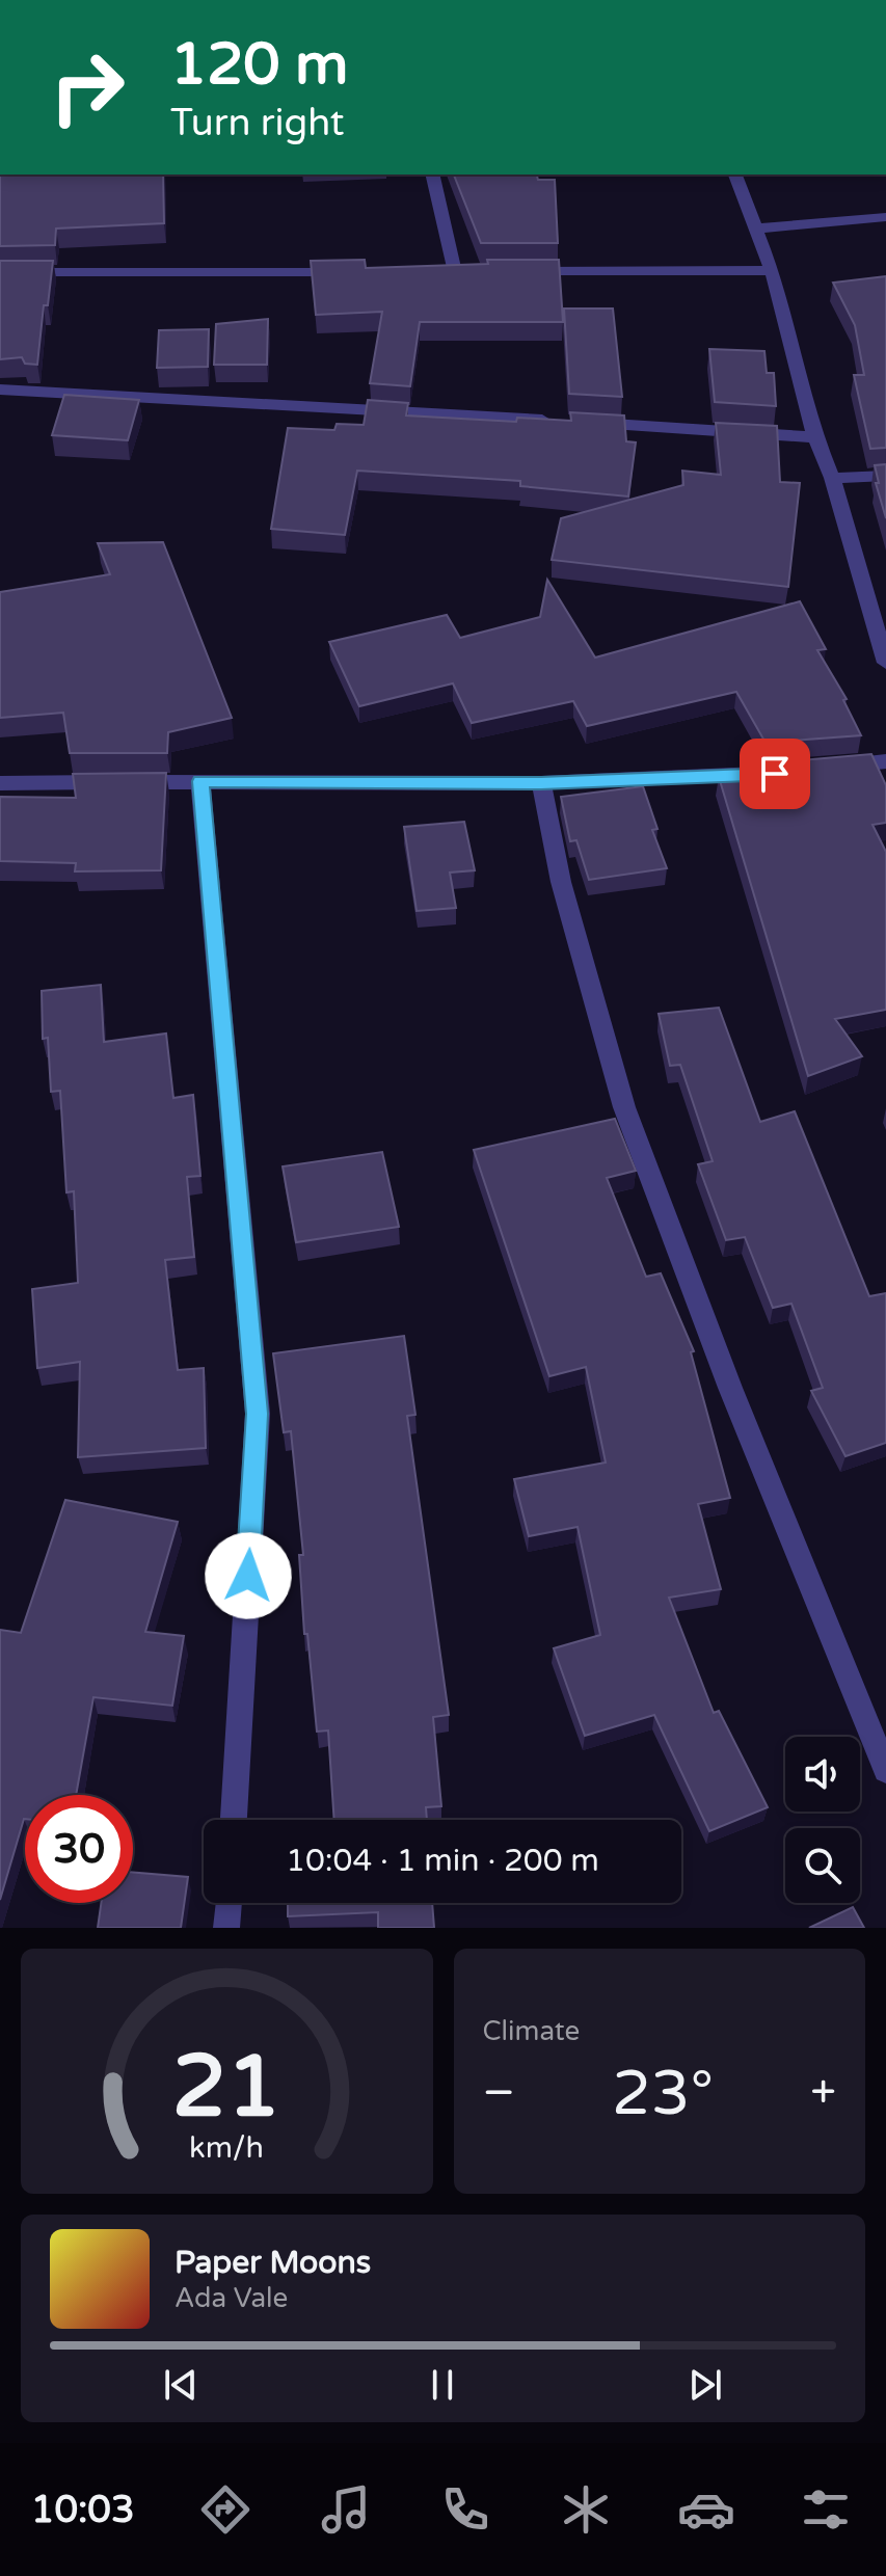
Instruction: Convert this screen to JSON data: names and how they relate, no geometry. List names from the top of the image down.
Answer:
{
  "page": {
    "turn": ["120 m", "Turn right"],
    "limit": "30",
    "trip": "10:04 · 1 min · 200 m",
    "tile": "Climate",
    "heat": ["−", "23°", "+"],
    "song": ["Paper Moons", "Ada Vale"],
    "tabs": "10:03",
    "gauge": ["21", "km/h"]
  }
}
